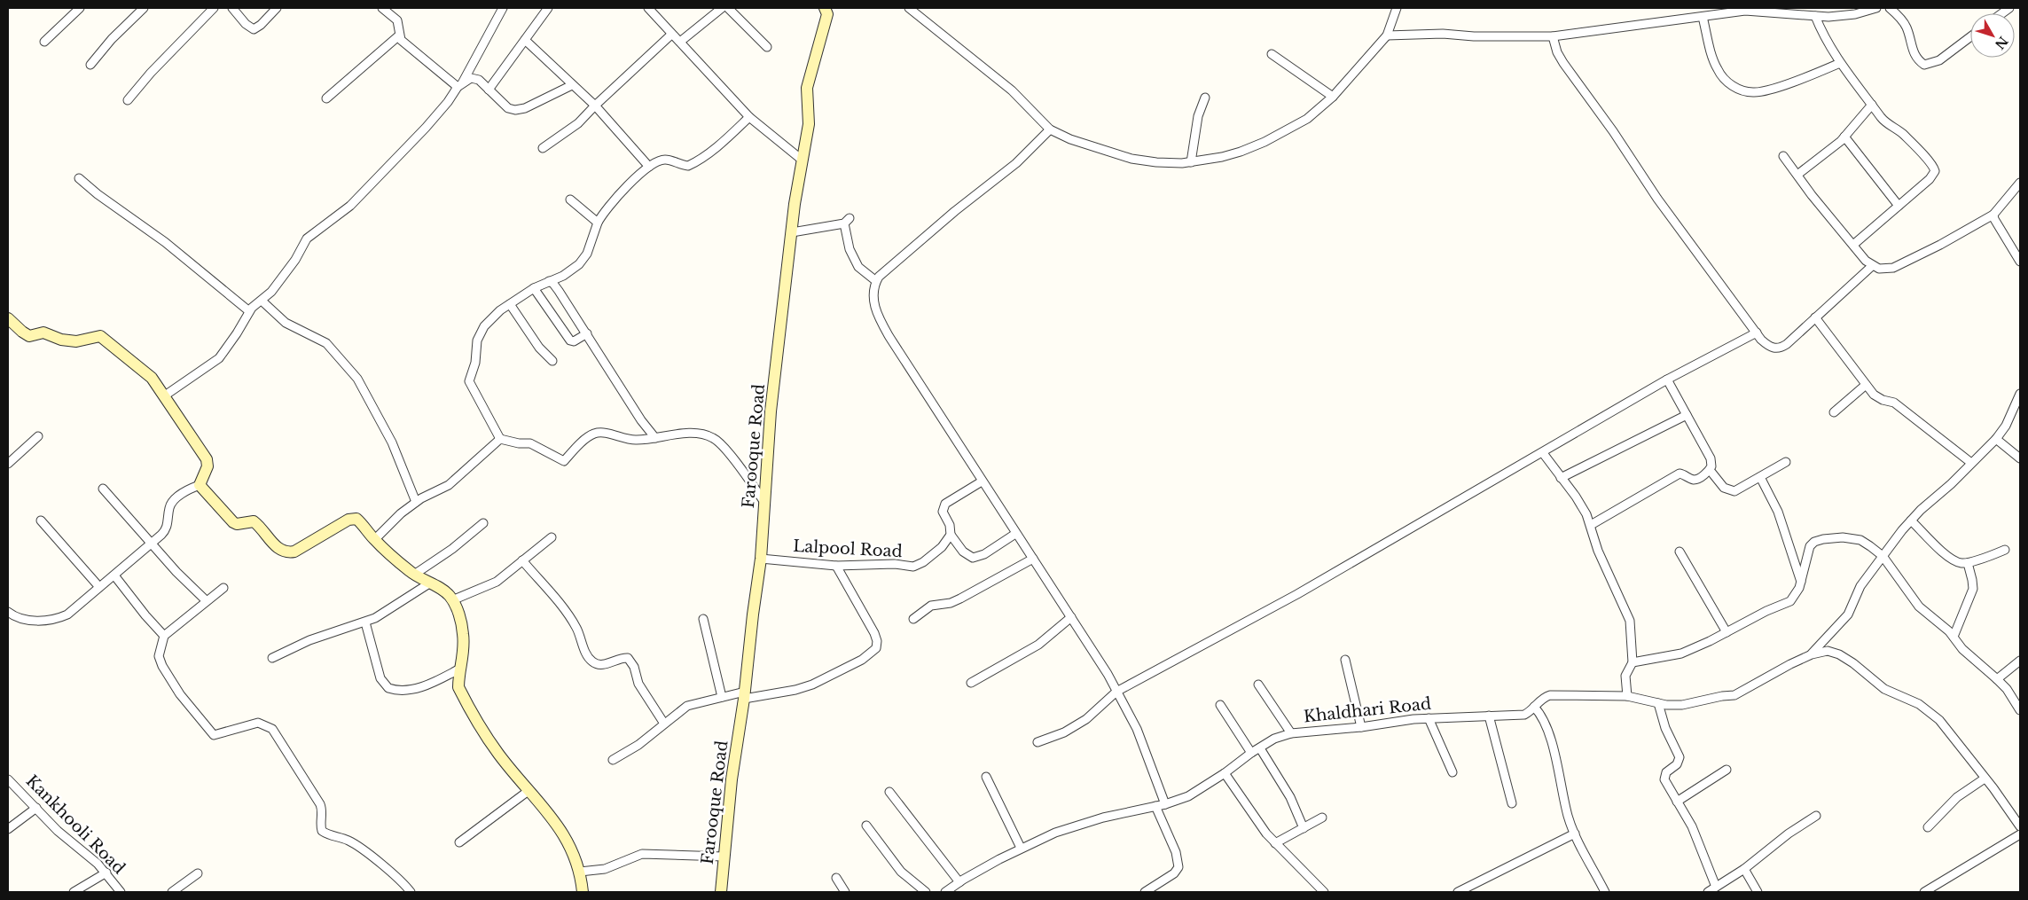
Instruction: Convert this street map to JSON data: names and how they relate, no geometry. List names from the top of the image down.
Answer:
{
  "streets": {
    "street": [
      "Farooque Road",
      "Lalpool Road",
      "Khaldhari Road",
      "Kankhooli Road"
    ]
  },
  "crossings": [
    ["Farooque Road", "Lalpool Road"]
  ],
  "north": "bottom right"
}
